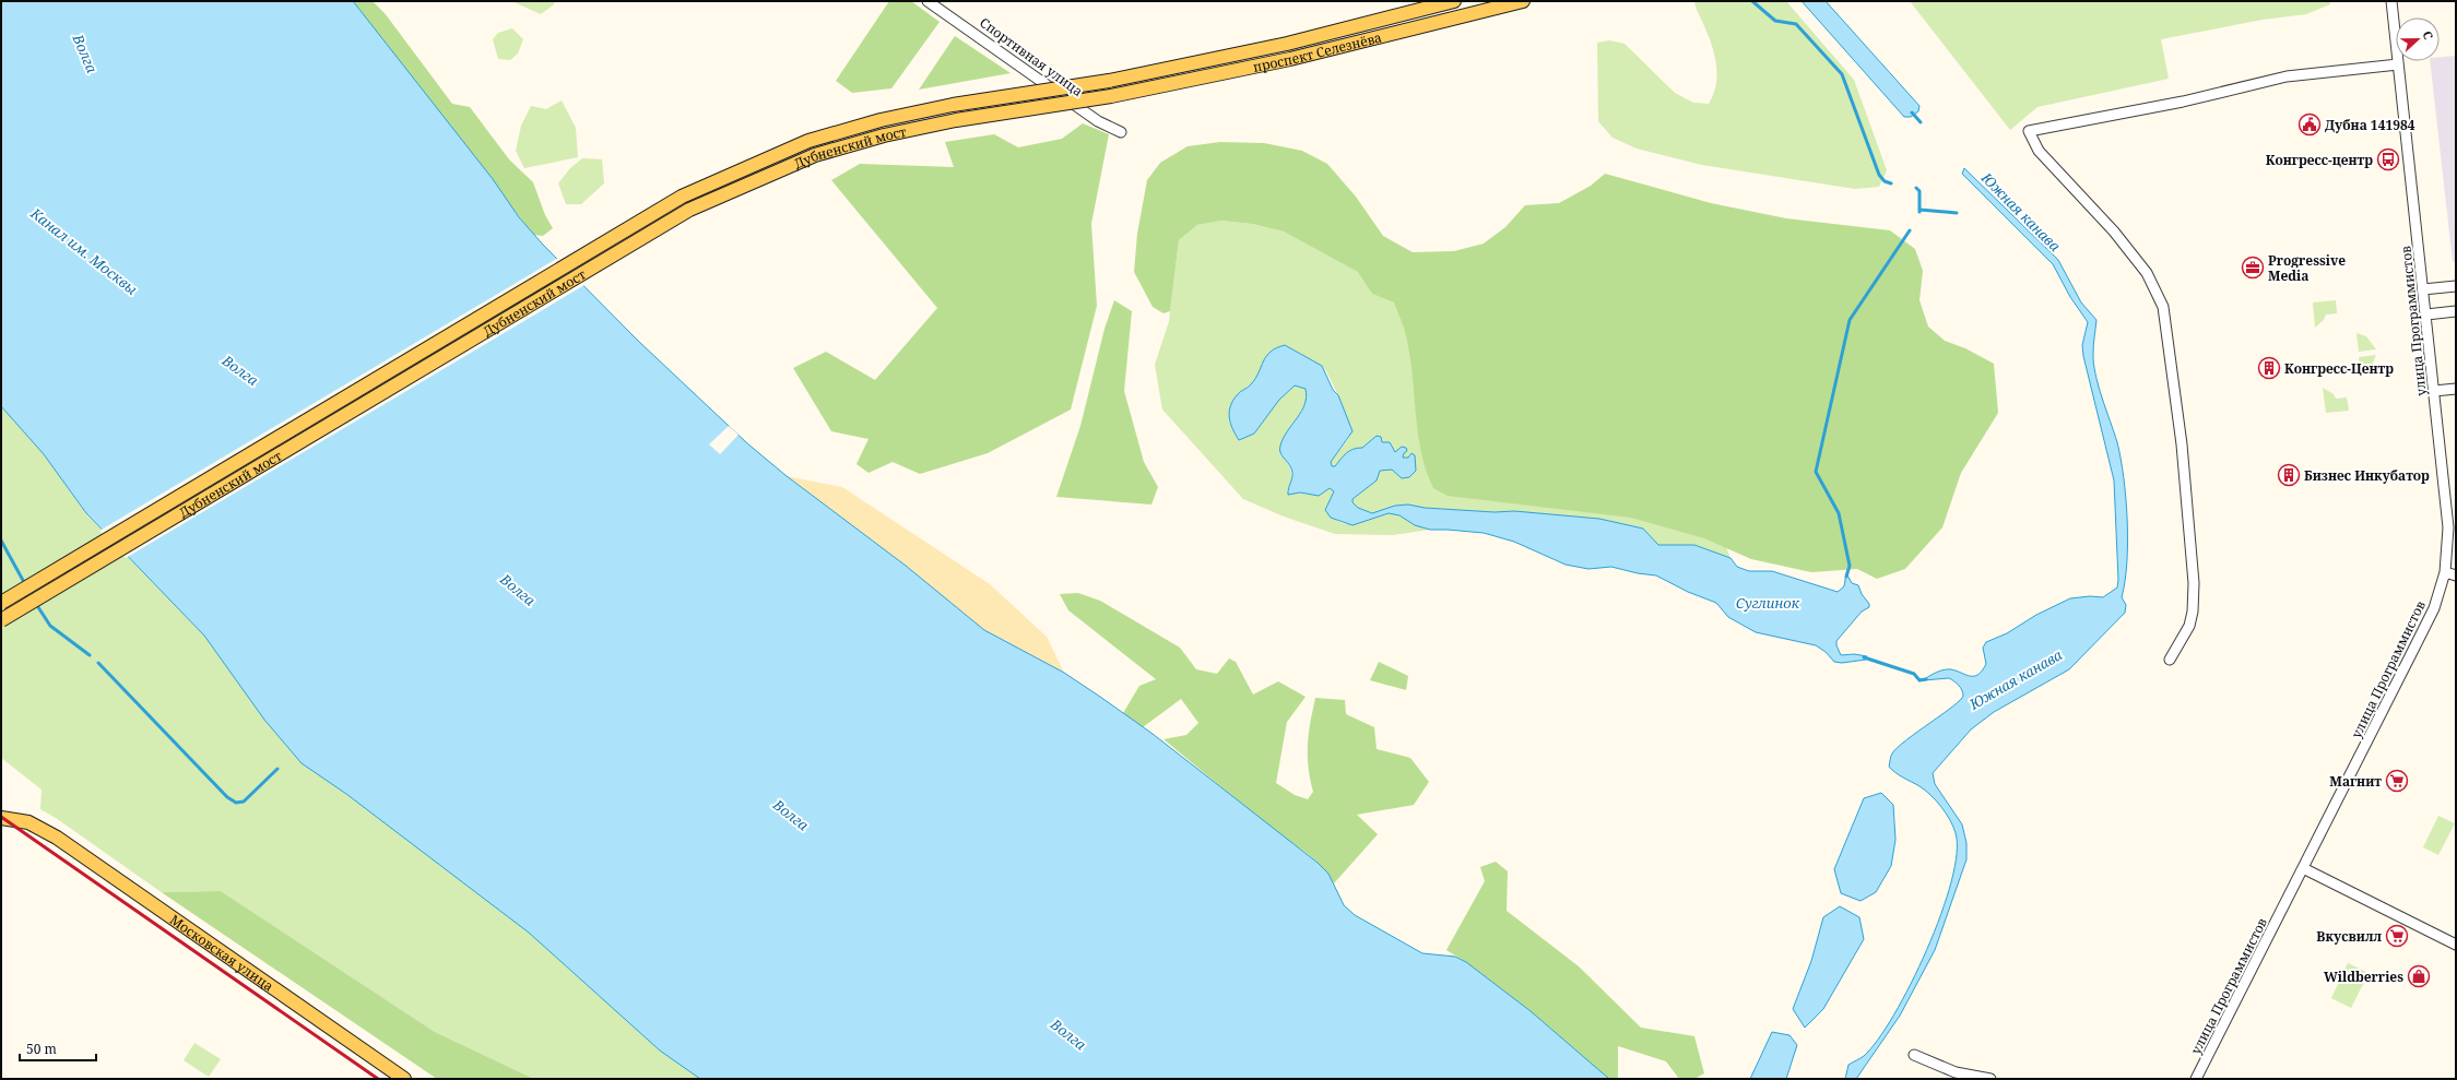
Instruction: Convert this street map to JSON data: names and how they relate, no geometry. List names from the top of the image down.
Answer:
{
  "streets": {
    "main road": ["проспект Селезнёва", "Дубненский мост", "Московская улица"],
    "street": ["Спортивная улица", "улица Программистов"]
  },
  "crossings": [
    ["проспект Селезнёва", "Дубненский мост"]
  ],
  "water": [
    "Волга",
    "Южная канава",
    "Канал им. Москвы",
    "Суглинок"
  ],
  "places": {
    "public building": ["Дубна 141984"],
    "bus stop": ["Конгресс-центр"],
    "office": ["Progressive Media"],
    "building": ["Конгресс-Центр", "Бизнес Инкубатор"],
    "supermarket": ["Магнит", "Вкусвилл"],
    "shop": ["Wildberries"]
  },
  "scale_bar": "50 m",
  "north": "right"
}
